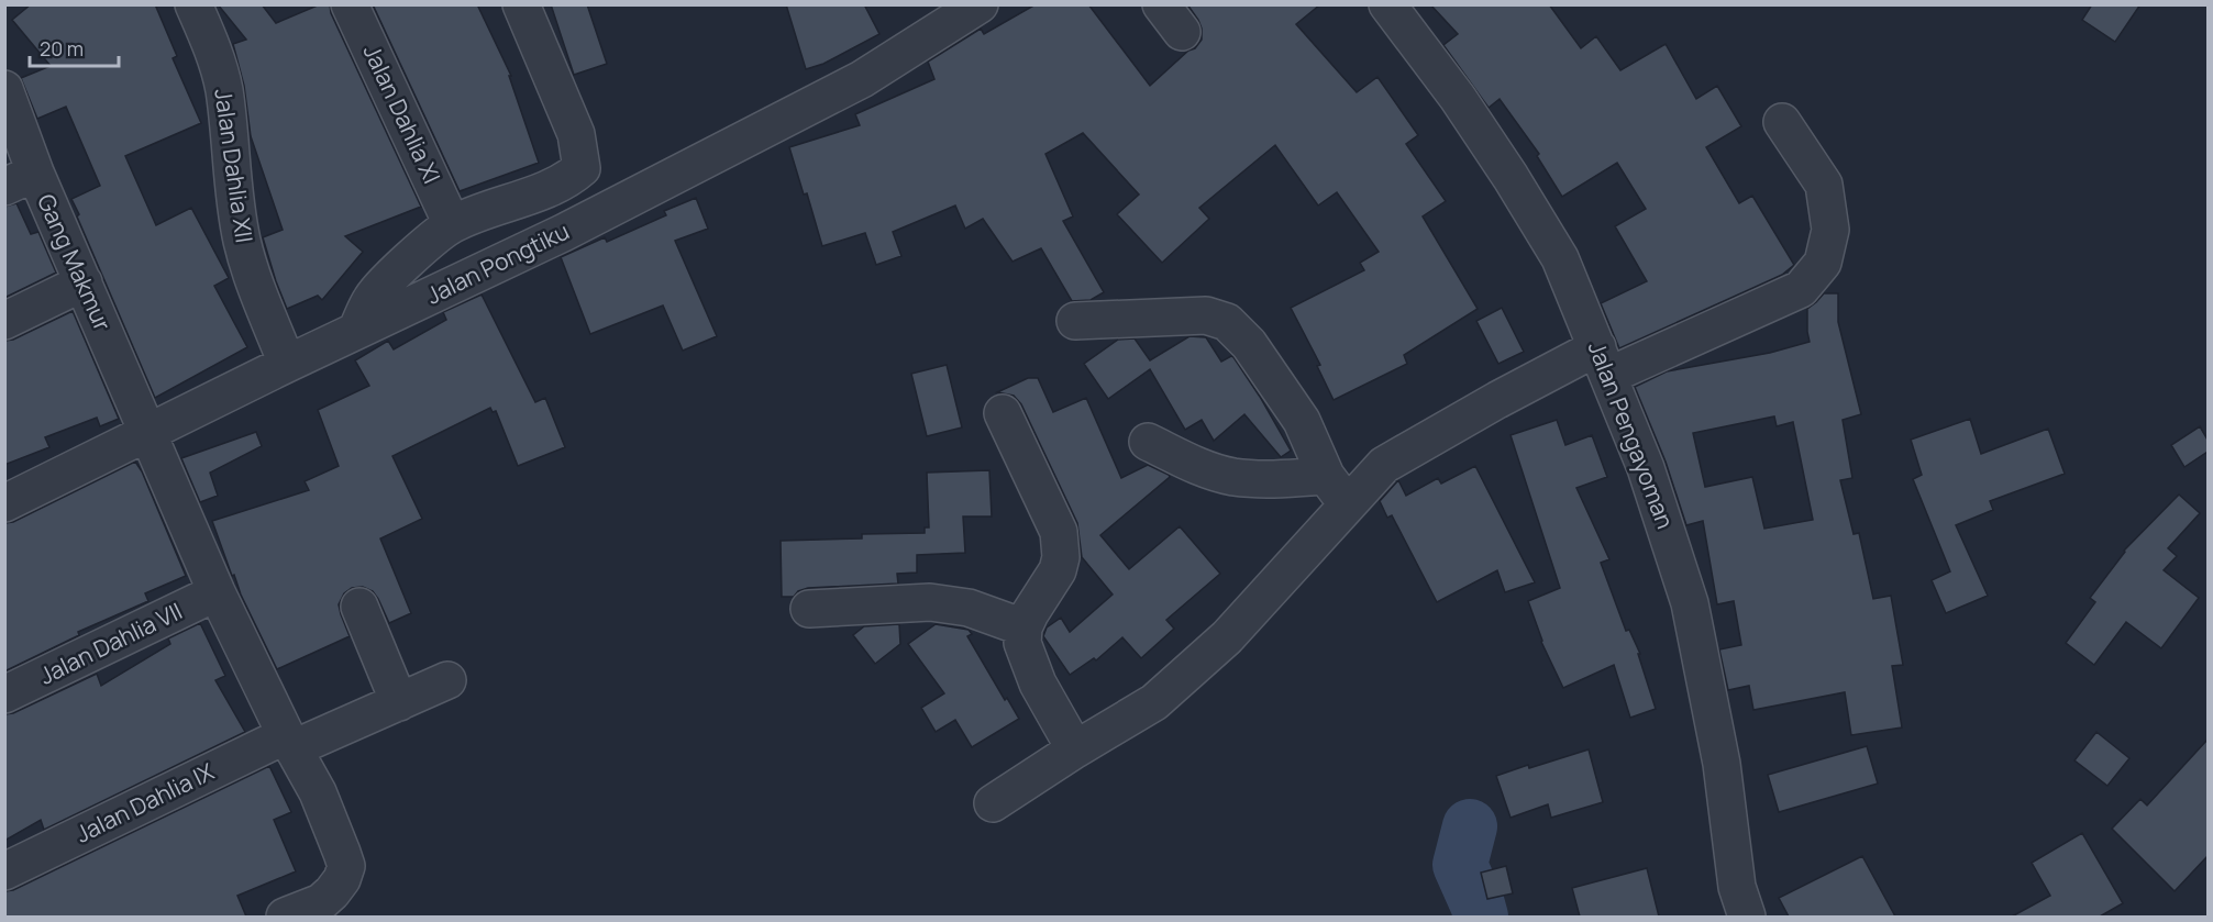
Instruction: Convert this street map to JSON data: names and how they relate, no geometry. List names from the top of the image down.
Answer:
{
  "streets": {
    "street": [
      "Jalan Dahlia XI",
      "Jalan Dahlia XII",
      "Gang Makmur",
      "Jalan Pongtiku",
      "Jalan Pengayoman",
      "Jalan Dahlia VII",
      "Jalan Dahlia IX"
    ]
  },
  "crossings": [
    ["Jalan Dahlia XII", "Jalan Pongtiku"],
    ["Gang Makmur", "Jalan Pongtiku"],
    ["Gang Makmur", "Jalan Dahlia VII"],
    ["Gang Makmur", "Jalan Dahlia IX"]
  ],
  "scale_bar": "20 m"
}
